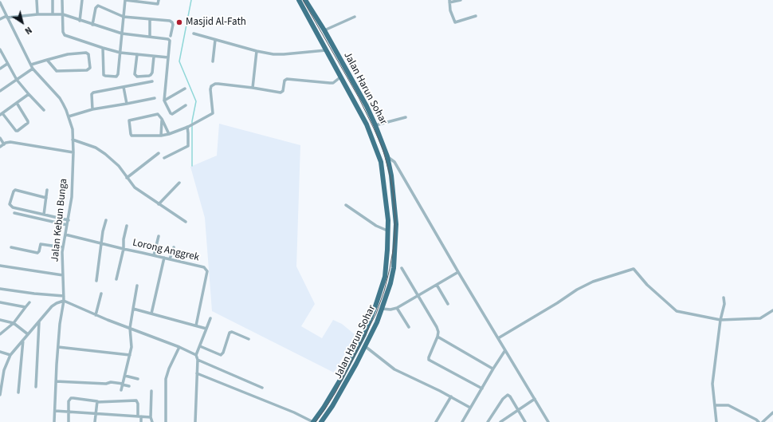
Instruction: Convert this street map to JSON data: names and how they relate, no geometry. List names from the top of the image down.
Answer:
{
  "streets": {
    "highway": ["Jalan Harun Sohar"],
    "street": ["Jalan Kebun Bunga", "Lorong Anggrek"]
  },
  "crossings": [
    ["Jalan Kebun Bunga", "Lorong Anggrek"]
  ],
  "places": ["Masjid Al-Fath"],
  "north": "bottom right"
}
